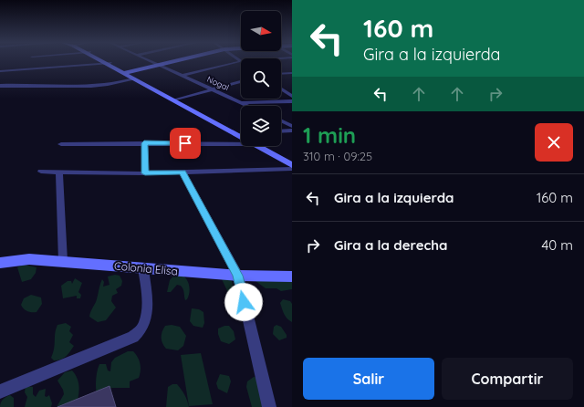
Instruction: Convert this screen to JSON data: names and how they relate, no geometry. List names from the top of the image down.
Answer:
{
  "streets": {
    "main road": ["Colonia Elisa"],
    "street": ["Nogal"]
  },
  "north": "right",
  "page": {
    "turn": ["160 m", "Gira a la izquierda"],
    "heading": ["1 min", "310 m · 09:25"],
    "list": [
      {
        "name": "Gira a la izquierda",
        "value": "160 m"
      },
      {
        "name": "Gira a la derecha",
        "value": "40 m"
      }
    ],
    "buttons": ["Salir", "Compartir"]
  }
}
